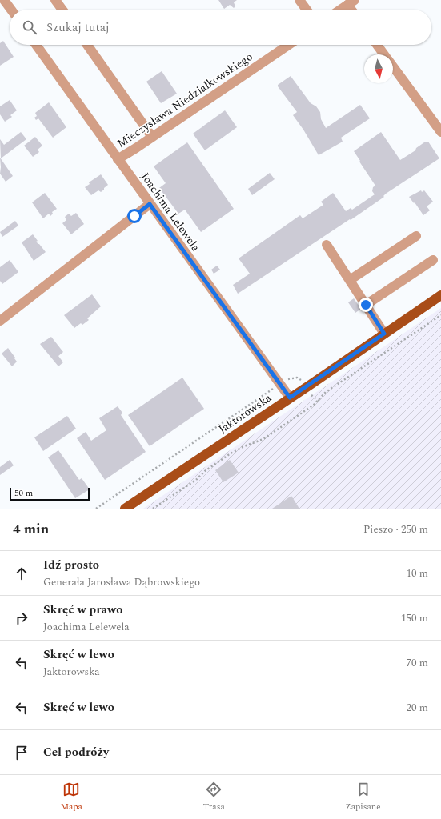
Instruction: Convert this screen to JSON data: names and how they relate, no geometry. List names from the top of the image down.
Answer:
{
  "streets": {
    "main road": ["Jaktorowska"],
    "street": ["Mieczysława Niedziałkowskiego", "Joachima Lelewela"]
  },
  "crossings": [
    ["Mieczysława Niedziałkowskiego", "Joachima Lelewela"],
    ["Joachima Lelewela", "Jaktorowska"]
  ],
  "scale_bar": "50 m",
  "north": "bottom",
  "page": {
    "search": "Szukaj tutaj",
    "scale": "50 m",
    "heading": ["4 min", "Pieszo · 250 m"],
    "list": [
      ["Idź prosto", "Generała Jarosława Dąbrowskiego", "10 m"],
      ["Skręć w prawo", "Joachima Lelewela", "150 m"],
      ["Skręć w lewo", "Jaktorowska", "70 m"],
      ["Skręć w lewo", "20 m"],
      "Cel podróży"
    ],
    "nav": ["Mapa", "Trasa", "Zapisane"]
  }
}
